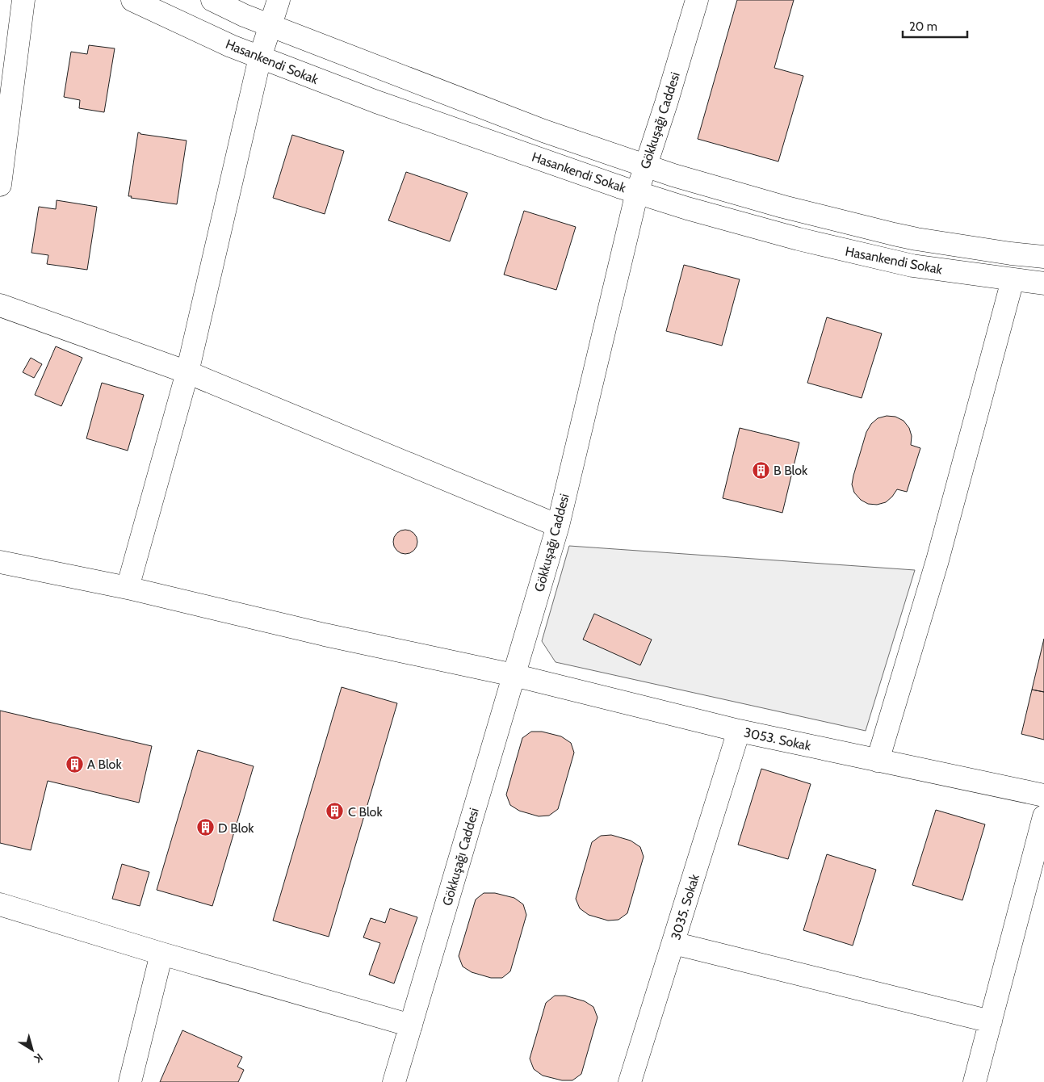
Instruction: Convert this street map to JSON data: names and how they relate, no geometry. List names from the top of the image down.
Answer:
{
  "streets": {
    "street": [
      "Hasankendi Sokak",
      "Gökkuşağı Caddesi",
      "3053. Sokak",
      "3035. Sokak"
    ]
  },
  "crossings": [
    ["Hasankendi Sokak", "Gökkuşağı Caddesi"],
    ["Gökkuşağı Caddesi", "3053. Sokak"],
    ["3053. Sokak", "3035. Sokak"]
  ],
  "places": {
    "building": [
      "B Blok",
      "A Blok",
      "C Blok",
      "D Blok"
    ]
  },
  "scale_bar": "20 m",
  "north": "bottom right"
}
